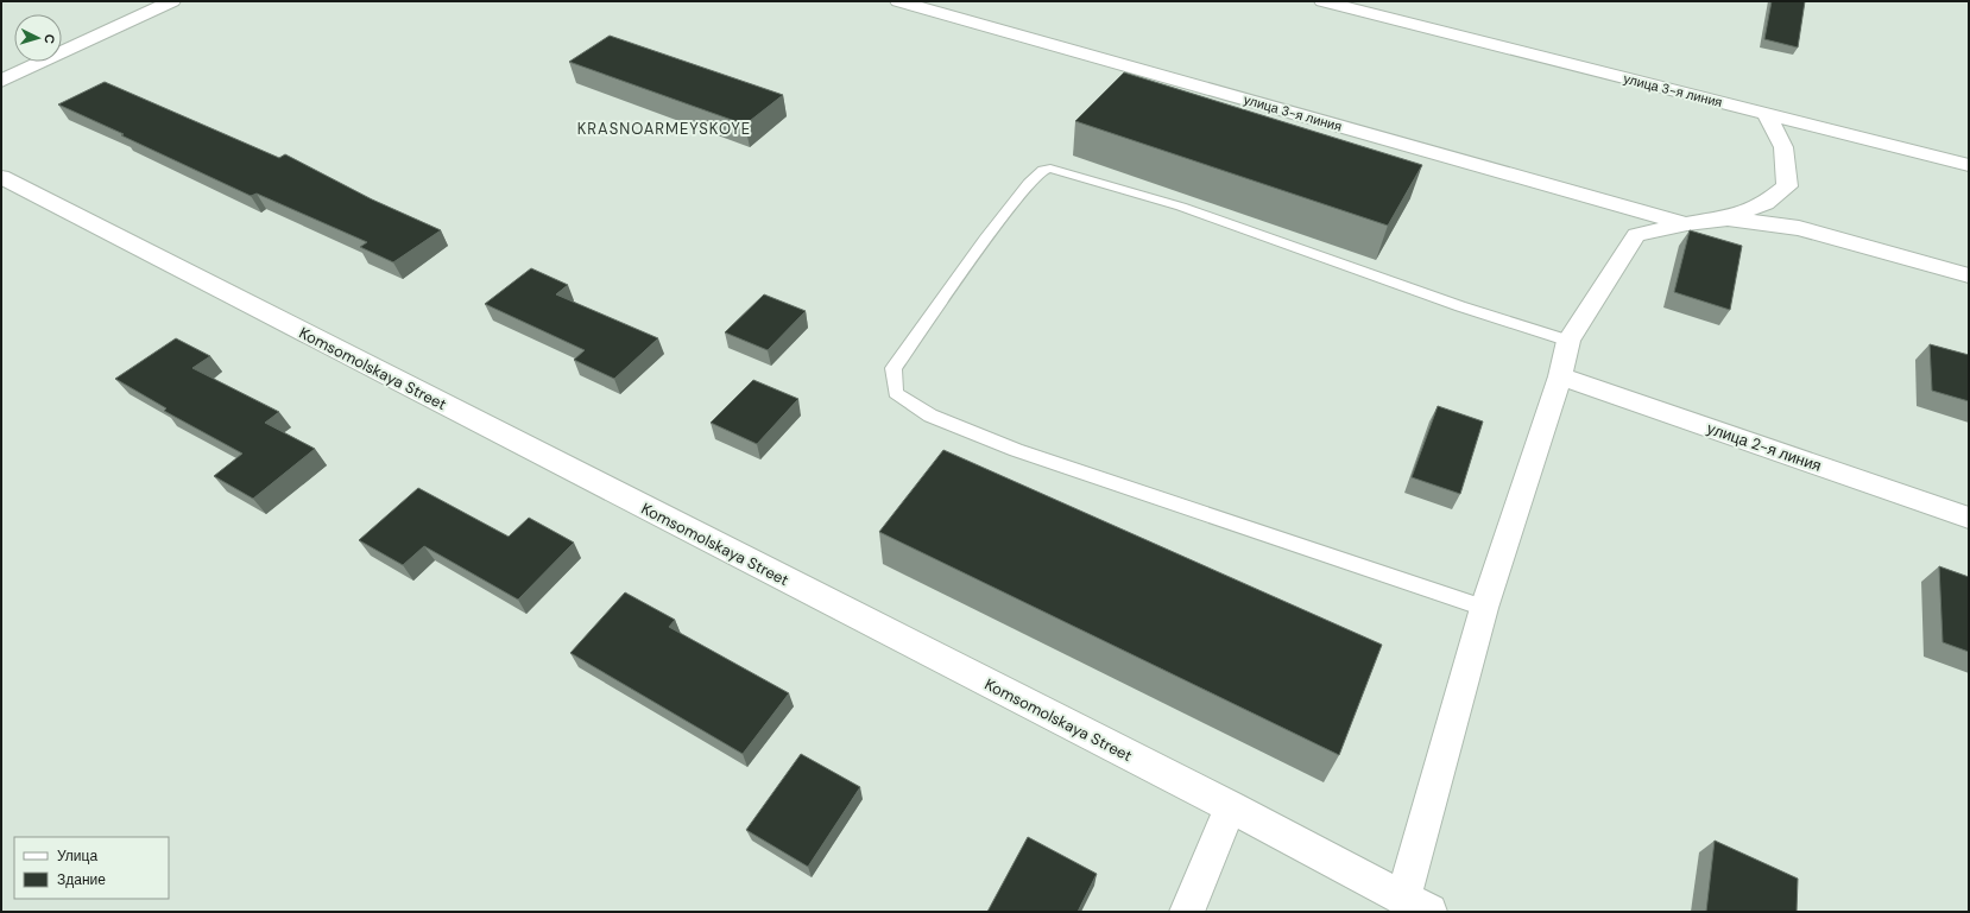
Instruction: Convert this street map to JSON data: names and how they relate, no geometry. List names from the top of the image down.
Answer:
{
  "streets": {
    "street": ["улица 3-я линия", "Komsomolskaya Street", "улица 2-я линия"]
  },
  "districts": ["KRASNOARMEYSKOYE"],
  "legend": ["Улица", "Здание"],
  "north": "right"
}
